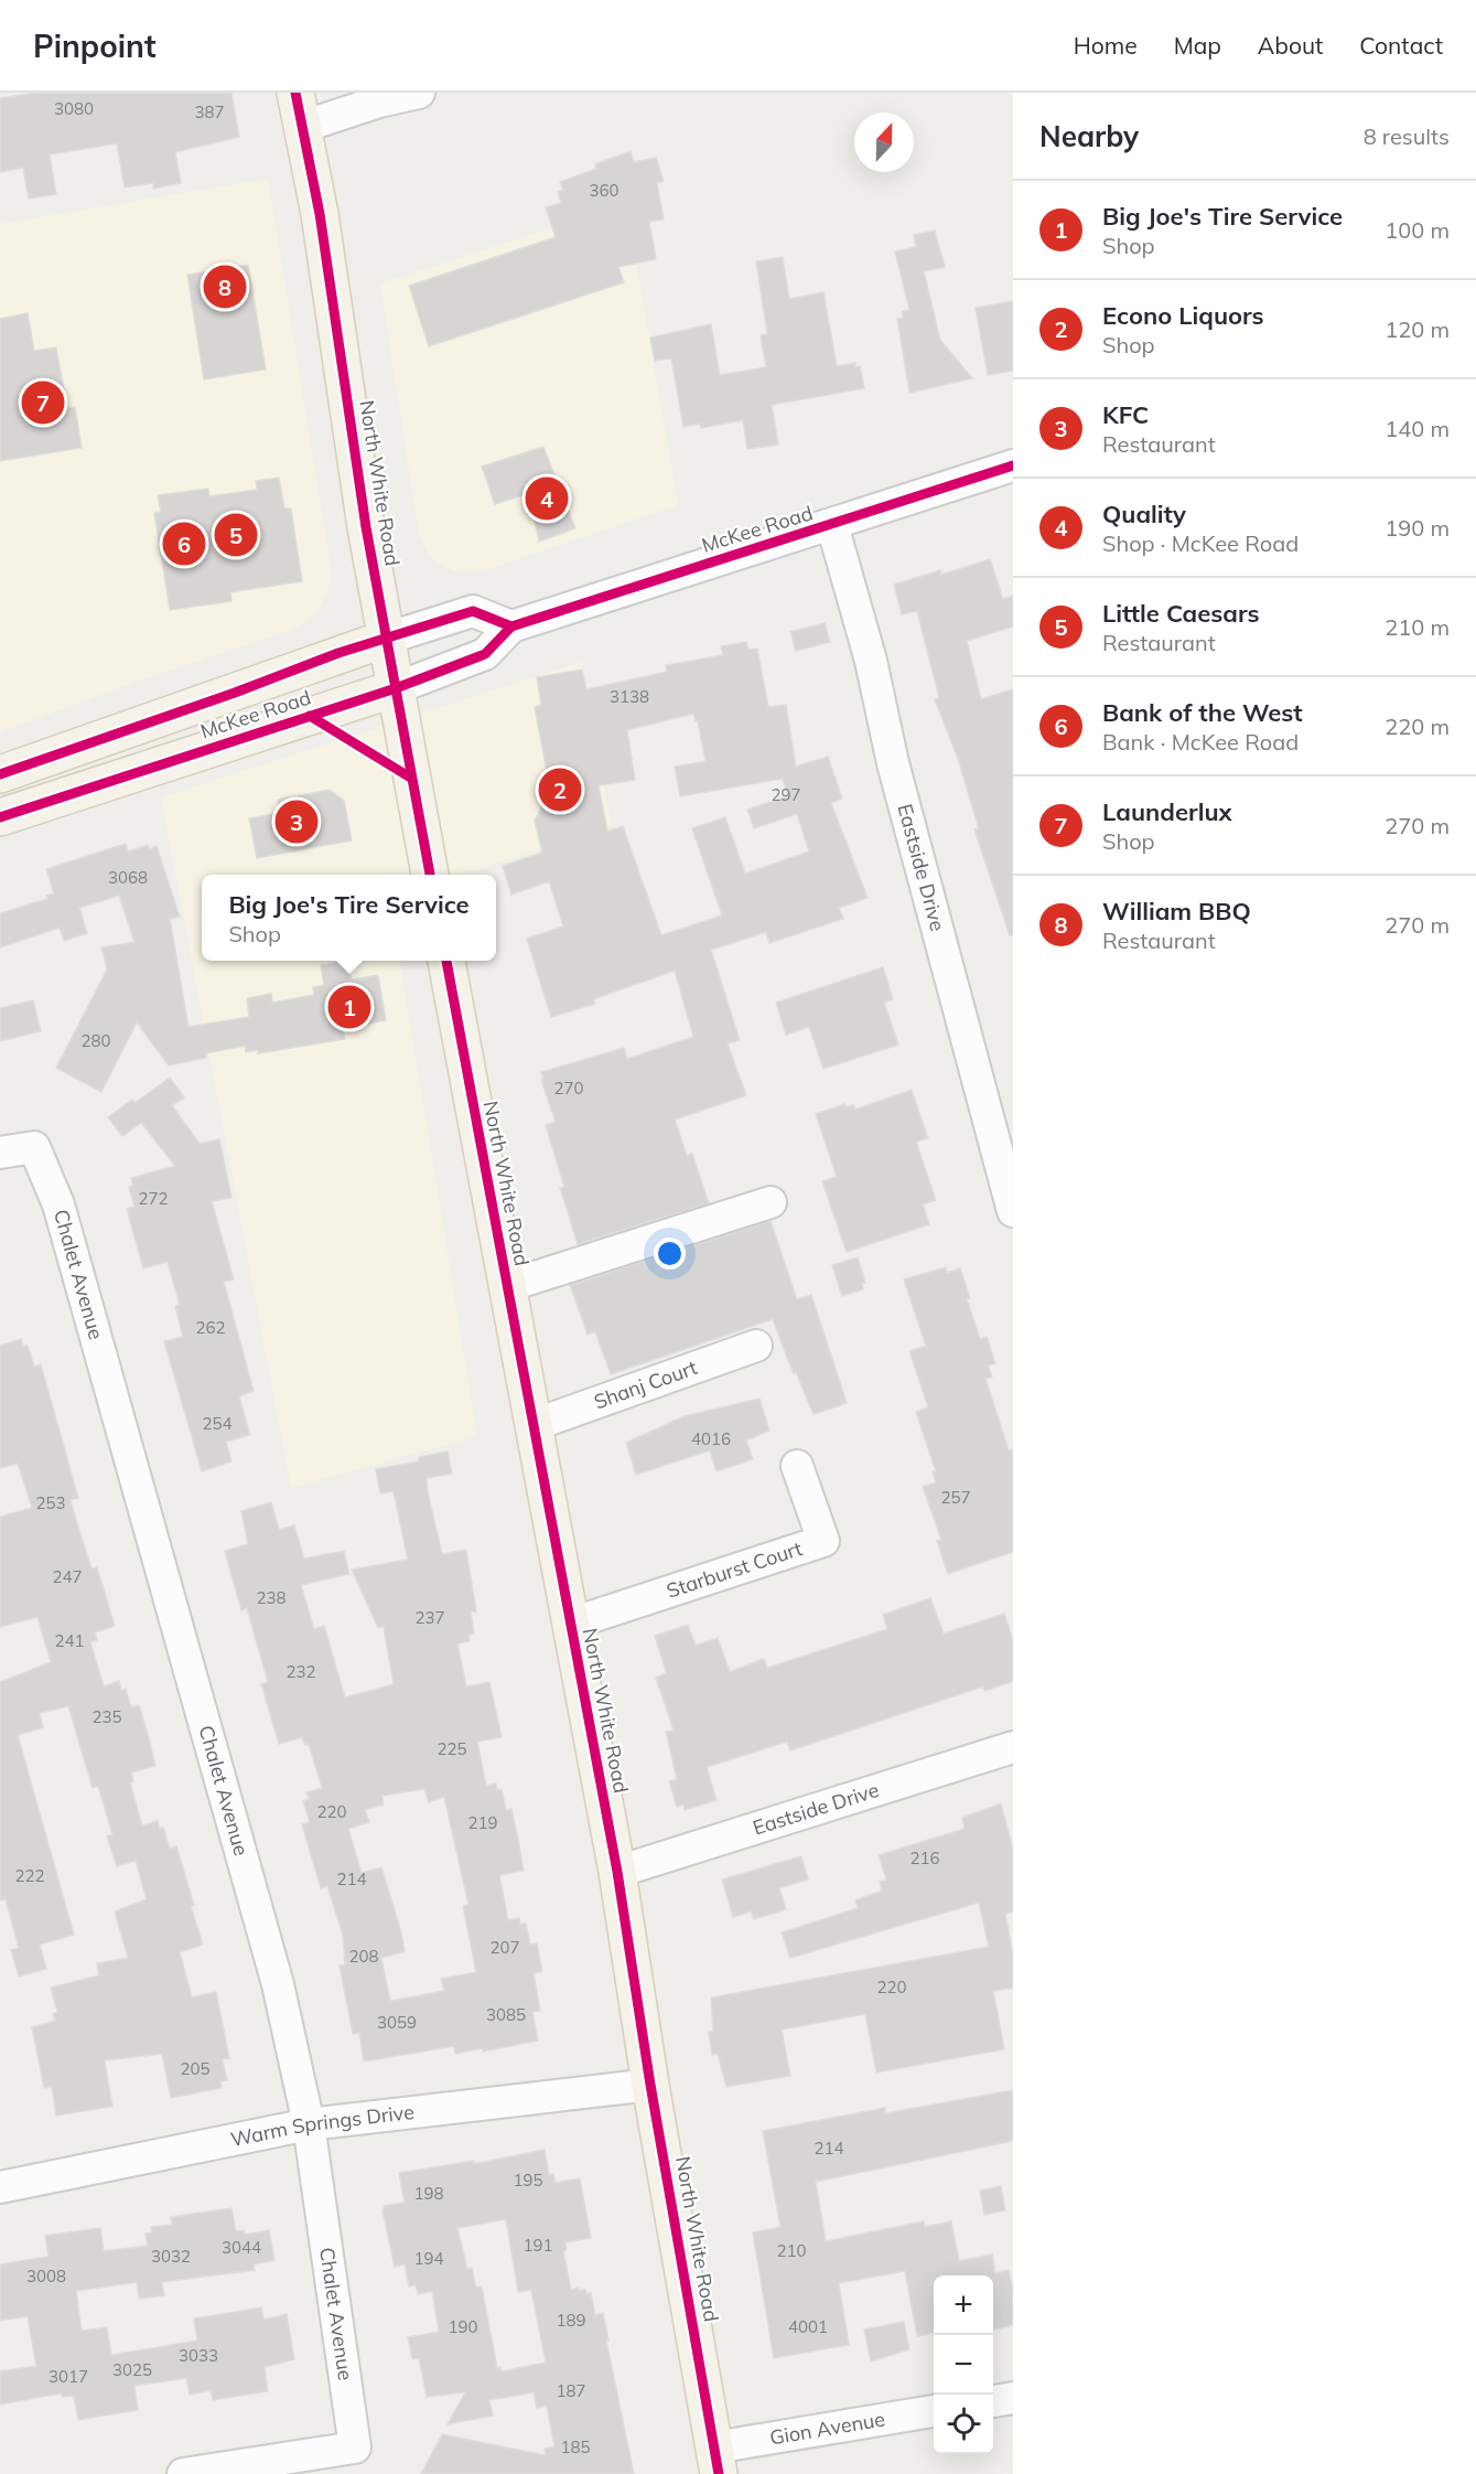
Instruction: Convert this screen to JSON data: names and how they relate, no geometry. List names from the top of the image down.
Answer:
{
  "streets": {
    "main road": ["North White Road", "McKee Road"],
    "street": [
      "Eastside Drive",
      "Chalet Avenue",
      "Shanj Court",
      "Starburst Court",
      "Warm Springs Drive",
      "Gion Avenue"
    ]
  },
  "crossings": [
    ["North White Road", "McKee Road"],
    ["North White Road", "Eastside Drive"],
    ["North White Road", "Shanj Court"],
    ["North White Road", "Starburst Court"],
    ["North White Road", "Warm Springs Drive"],
    ["North White Road", "Gion Avenue"],
    ["McKee Road", "Eastside Drive"],
    ["Chalet Avenue", "Warm Springs Drive"]
  ],
  "house_numbers": [
    "3080",
    "387",
    "360",
    "3138",
    "297",
    "3068",
    "280",
    "270",
    "272",
    "262",
    "254",
    "4016",
    "257",
    "253",
    "247",
    "238",
    "237",
    "241",
    "232",
    "235",
    "225",
    "220",
    "219",
    "216",
    "222",
    "214",
    "207",
    "208",
    "220",
    "3085",
    "3059",
    "205",
    "214",
    "195",
    "198",
    "191",
    "3044",
    "210",
    "3032",
    "194",
    "3008",
    "189",
    "190",
    "4001",
    "3033",
    "3025",
    "3017",
    "187",
    "185"
  ],
  "north": "top",
  "page": {
    "header": "Pinpoint",
    "nav": [
      "Home",
      "Map",
      "About",
      "Contact"
    ],
    "heading": ["Nearby", "8 results"],
    "list": [
      {
        "mark": "1",
        "name": "Big Joe's Tire Service",
        "note": "Shop",
        "value": "100 m"
      },
      {
        "mark": "2",
        "name": "Econo Liquors",
        "note": "Shop",
        "value": "120 m"
      },
      {
        "mark": "3",
        "name": "KFC",
        "note": "Restaurant",
        "value": "140 m"
      },
      {
        "mark": "4",
        "name": "Quality",
        "note": "Shop · McKee Road",
        "value": "190 m"
      },
      {
        "mark": "5",
        "name": "Little Caesars",
        "note": "Restaurant",
        "value": "210 m"
      },
      {
        "mark": "6",
        "name": "Bank of the West",
        "note": "Bank · McKee Road",
        "value": "220 m"
      },
      {
        "mark": "7",
        "name": "Launderlux",
        "note": "Shop",
        "value": "270 m"
      },
      {
        "mark": "8",
        "name": "William BBQ",
        "note": "Restaurant",
        "value": "270 m"
      }
    ],
    "pins": [
      "8",
      "7",
      "4",
      "5",
      "6",
      "2",
      "3",
      "1"
    ],
    "popup": ["Big Joe's Tire Service", "Shop"],
    "map_buttons": ["+", "−"]
  }
}
